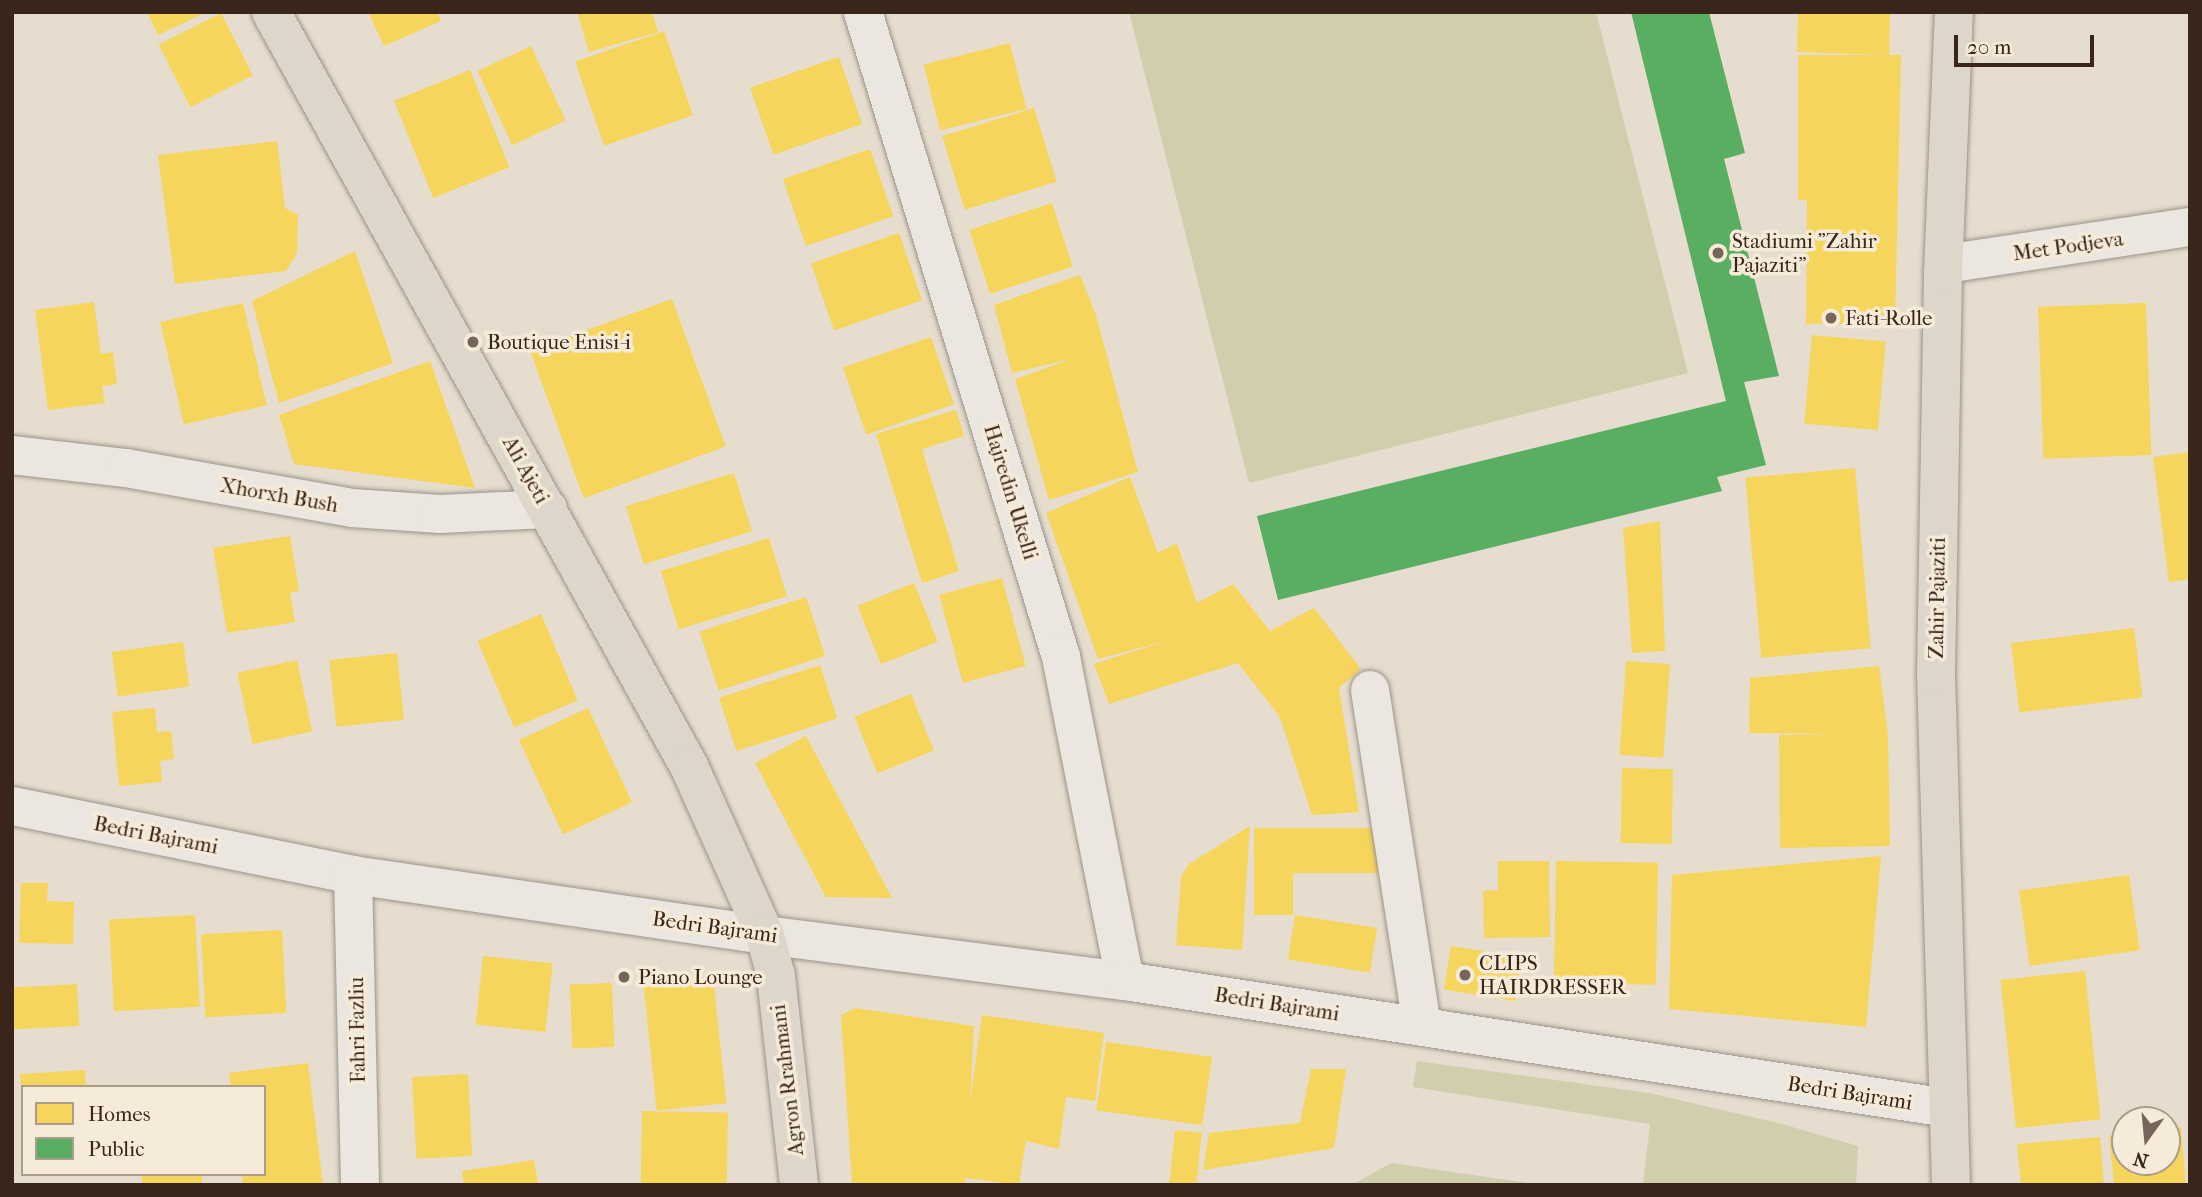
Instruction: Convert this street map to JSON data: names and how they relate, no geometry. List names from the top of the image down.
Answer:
{
  "streets": {
    "main road": ["Ali Ajeti", "Zahir Pajaziti", "Agron Rrahmani"],
    "street": [
      "Met Podjeva",
      "Hajredin Ukelli",
      "Xhorxh Bush",
      "Bedri Bajrami",
      "Fahri Fazliu"
    ]
  },
  "crossings": [
    ["Met Podjeva", "Zahir Pajaziti"],
    ["Ali Ajeti", "Xhorxh Bush"],
    ["Ali Ajeti", "Bedri Bajrami"],
    ["Ali Ajeti", "Agron Rrahmani"],
    ["Hajredin Ukelli", "Bedri Bajrami"],
    ["Zahir Pajaziti", "Bedri Bajrami"],
    ["Bedri Bajrami", "Fahri Fazliu"],
    ["Bedri Bajrami", "Agron Rrahmani"]
  ],
  "places": [
    "Stadiumi \"Zahir Pajaziti\"",
    "Fati-Rolle",
    "Boutique Enisi-i",
    "CLIPS HAIRDRESSER",
    "Piano Lounge"
  ],
  "legend": ["Homes", "Public"],
  "scale_bar": "20 m",
  "north": "bottom"
}
